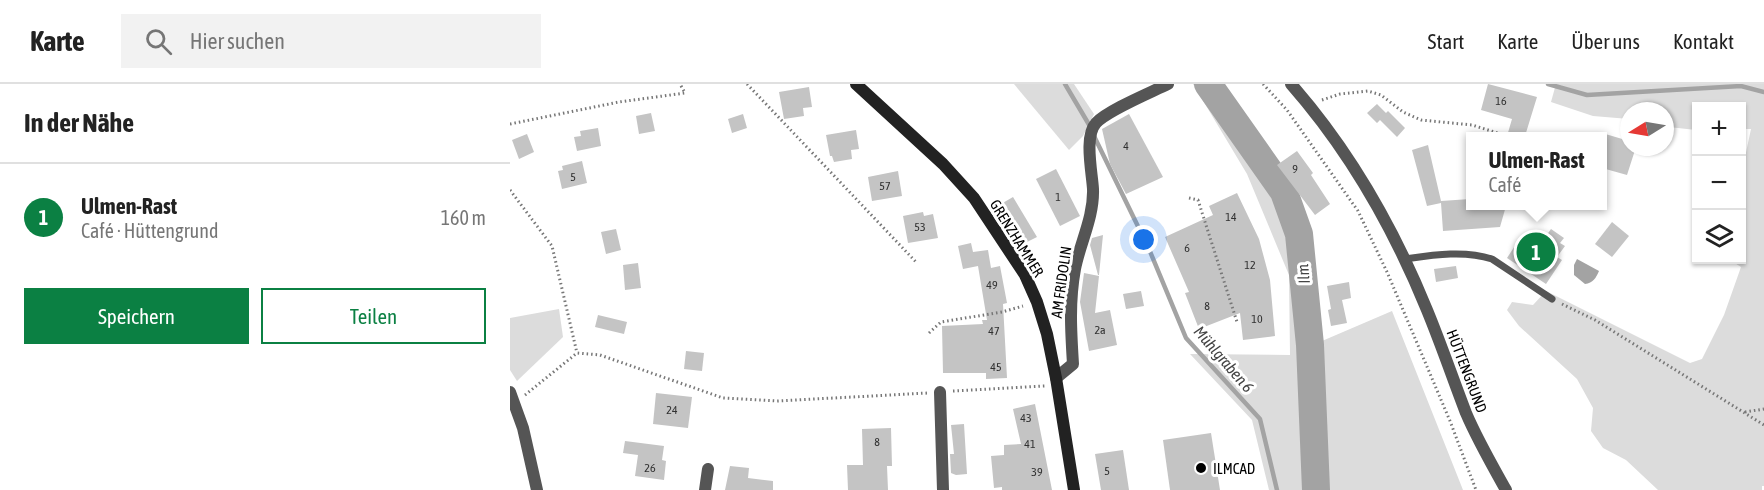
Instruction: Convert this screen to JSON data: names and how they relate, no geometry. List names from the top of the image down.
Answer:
{
  "streets": {
    "main road": ["GRENZHAMMER"],
    "street": ["AM FRIDOLIN", "HÜTTENGRUND"]
  },
  "crossings": [
    ["GRENZHAMMER", "AM FRIDOLIN"]
  ],
  "water": ["Ilm", "Mühlgraben 6"],
  "places": ["ILMCAD"],
  "house_numbers": [
    "16",
    "4",
    "9",
    "5",
    "57",
    "1",
    "14",
    "53",
    "6",
    "12",
    "49",
    "8",
    "10",
    "2a",
    "47",
    "45",
    "24",
    "43",
    "8",
    "41",
    "26",
    "5",
    "39"
  ],
  "north": "left",
  "page": {
    "header": "Karte",
    "search": "Hier suchen",
    "nav": [
      "Start",
      "Karte",
      "Über uns",
      "Kontakt"
    ],
    "heading": "In der Nähe",
    "map_buttons": ["+", "−"],
    "popup": ["Ulmen-Rast", "Café"],
    "list": [
      {
        "mark": "1",
        "name": "Ulmen-Rast",
        "note": "Café · Hüttengrund",
        "value": "160 m"
      }
    ],
    "pins": "1",
    "buttons": ["Speichern", "Teilen"]
  }
}
